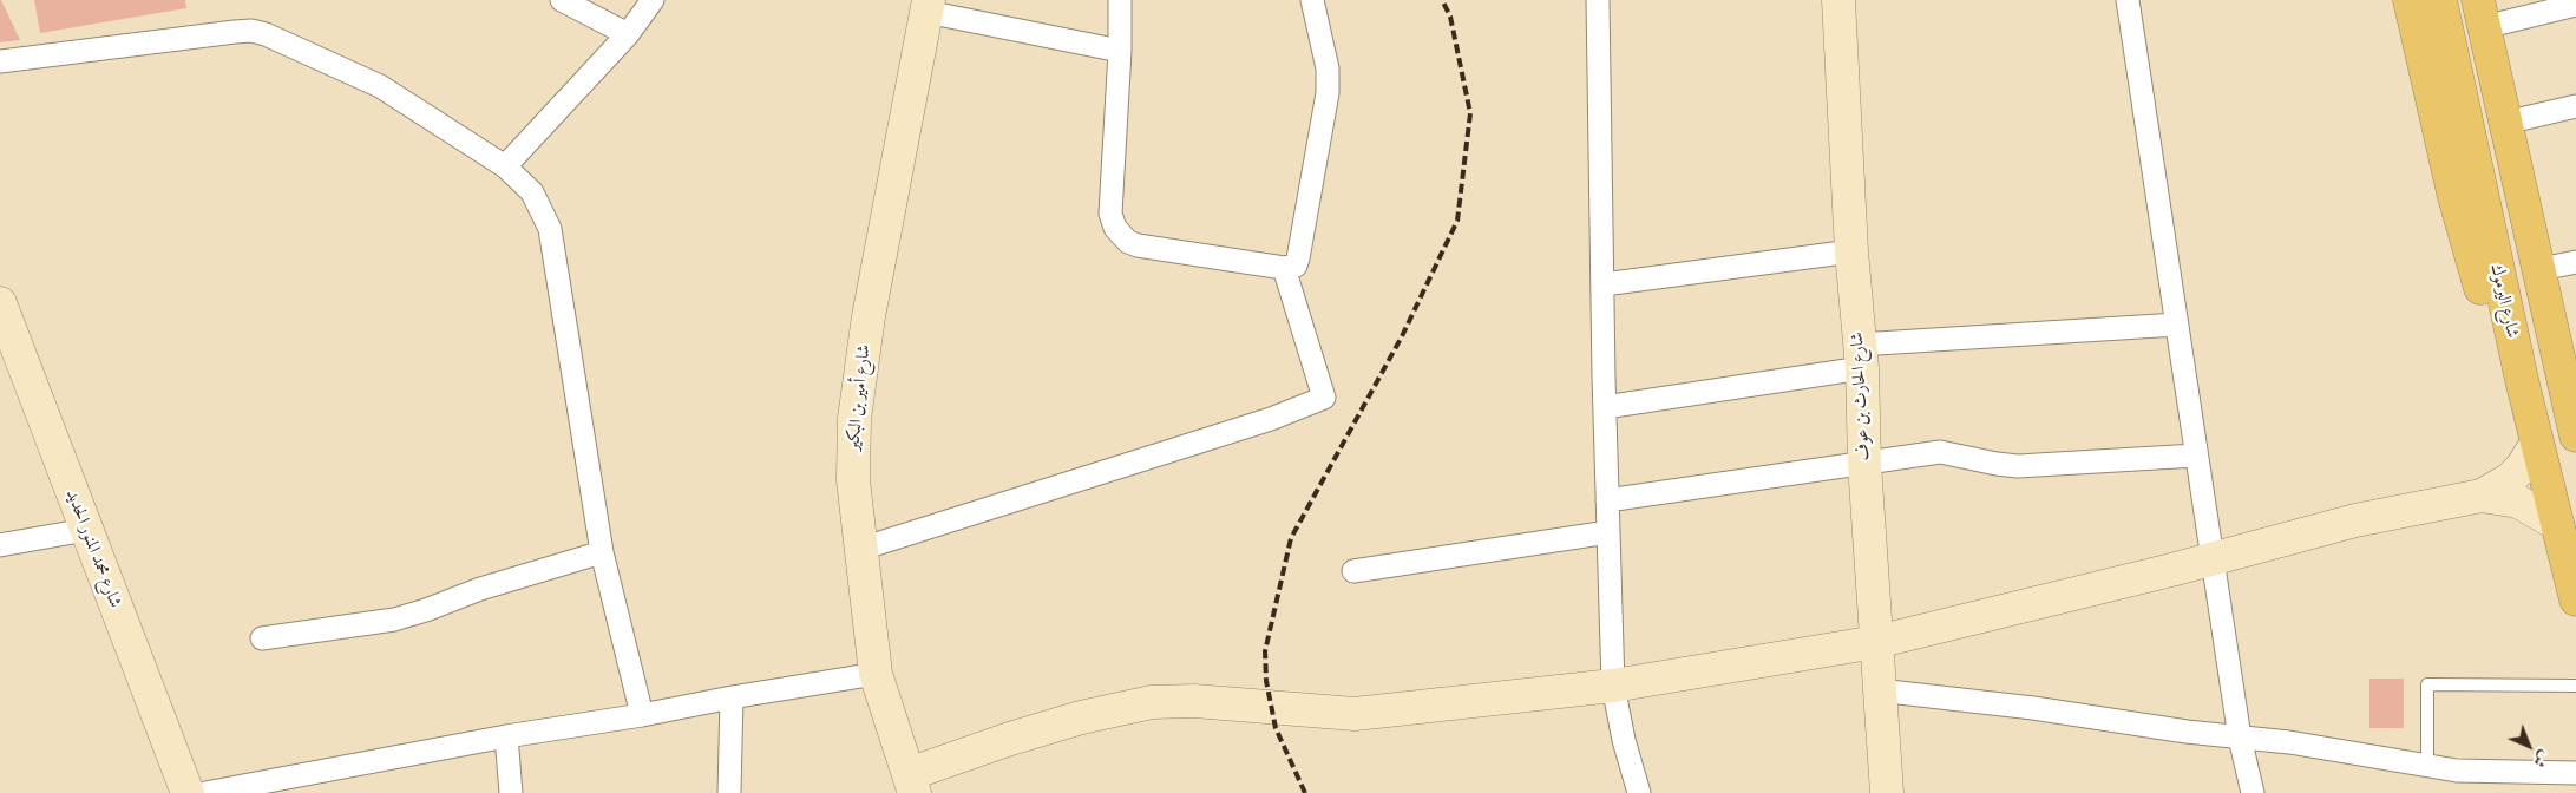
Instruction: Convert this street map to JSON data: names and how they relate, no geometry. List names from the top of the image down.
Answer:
{
  "streets": {
    "highway": ["شارع اليرموك"],
    "street": ["شارع الحارث بن عوف", "شارع أمير بن البكير", "شارع محمد المنور الحديد"]
  },
  "north": "bottom right"
}
